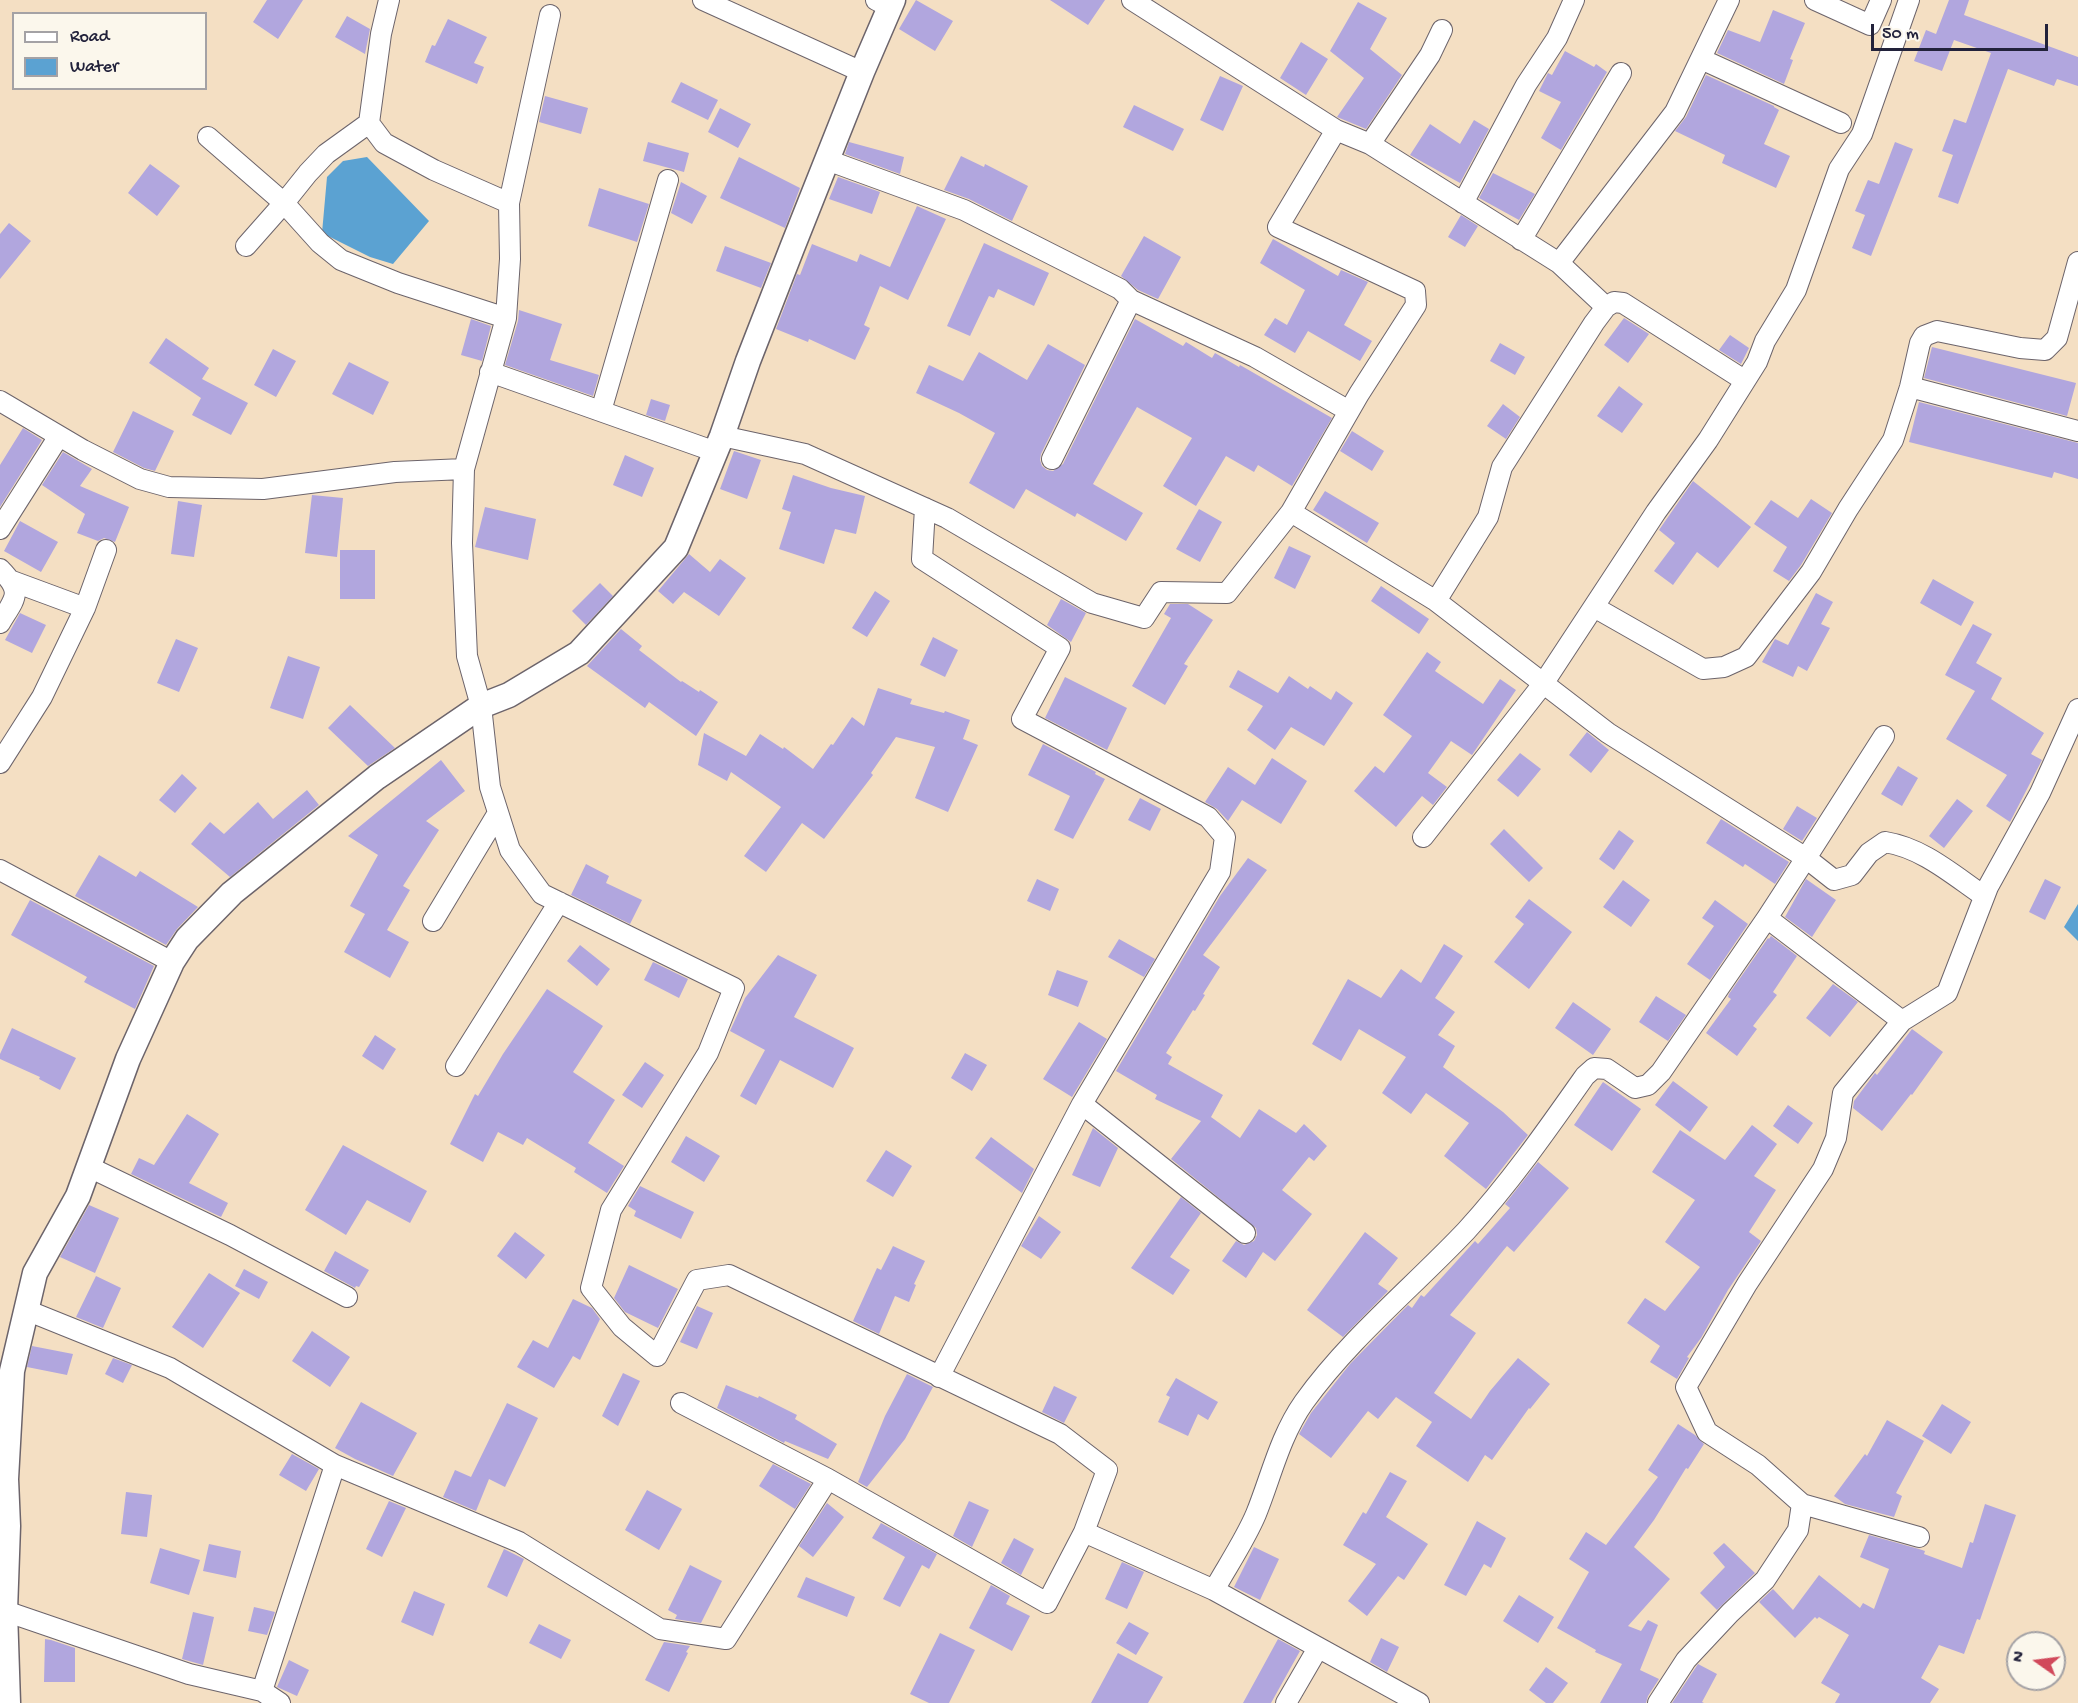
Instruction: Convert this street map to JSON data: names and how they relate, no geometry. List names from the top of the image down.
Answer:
{
  "legend": ["Road", "Water"],
  "scale_bar": "50 m",
  "north": "left"
}
